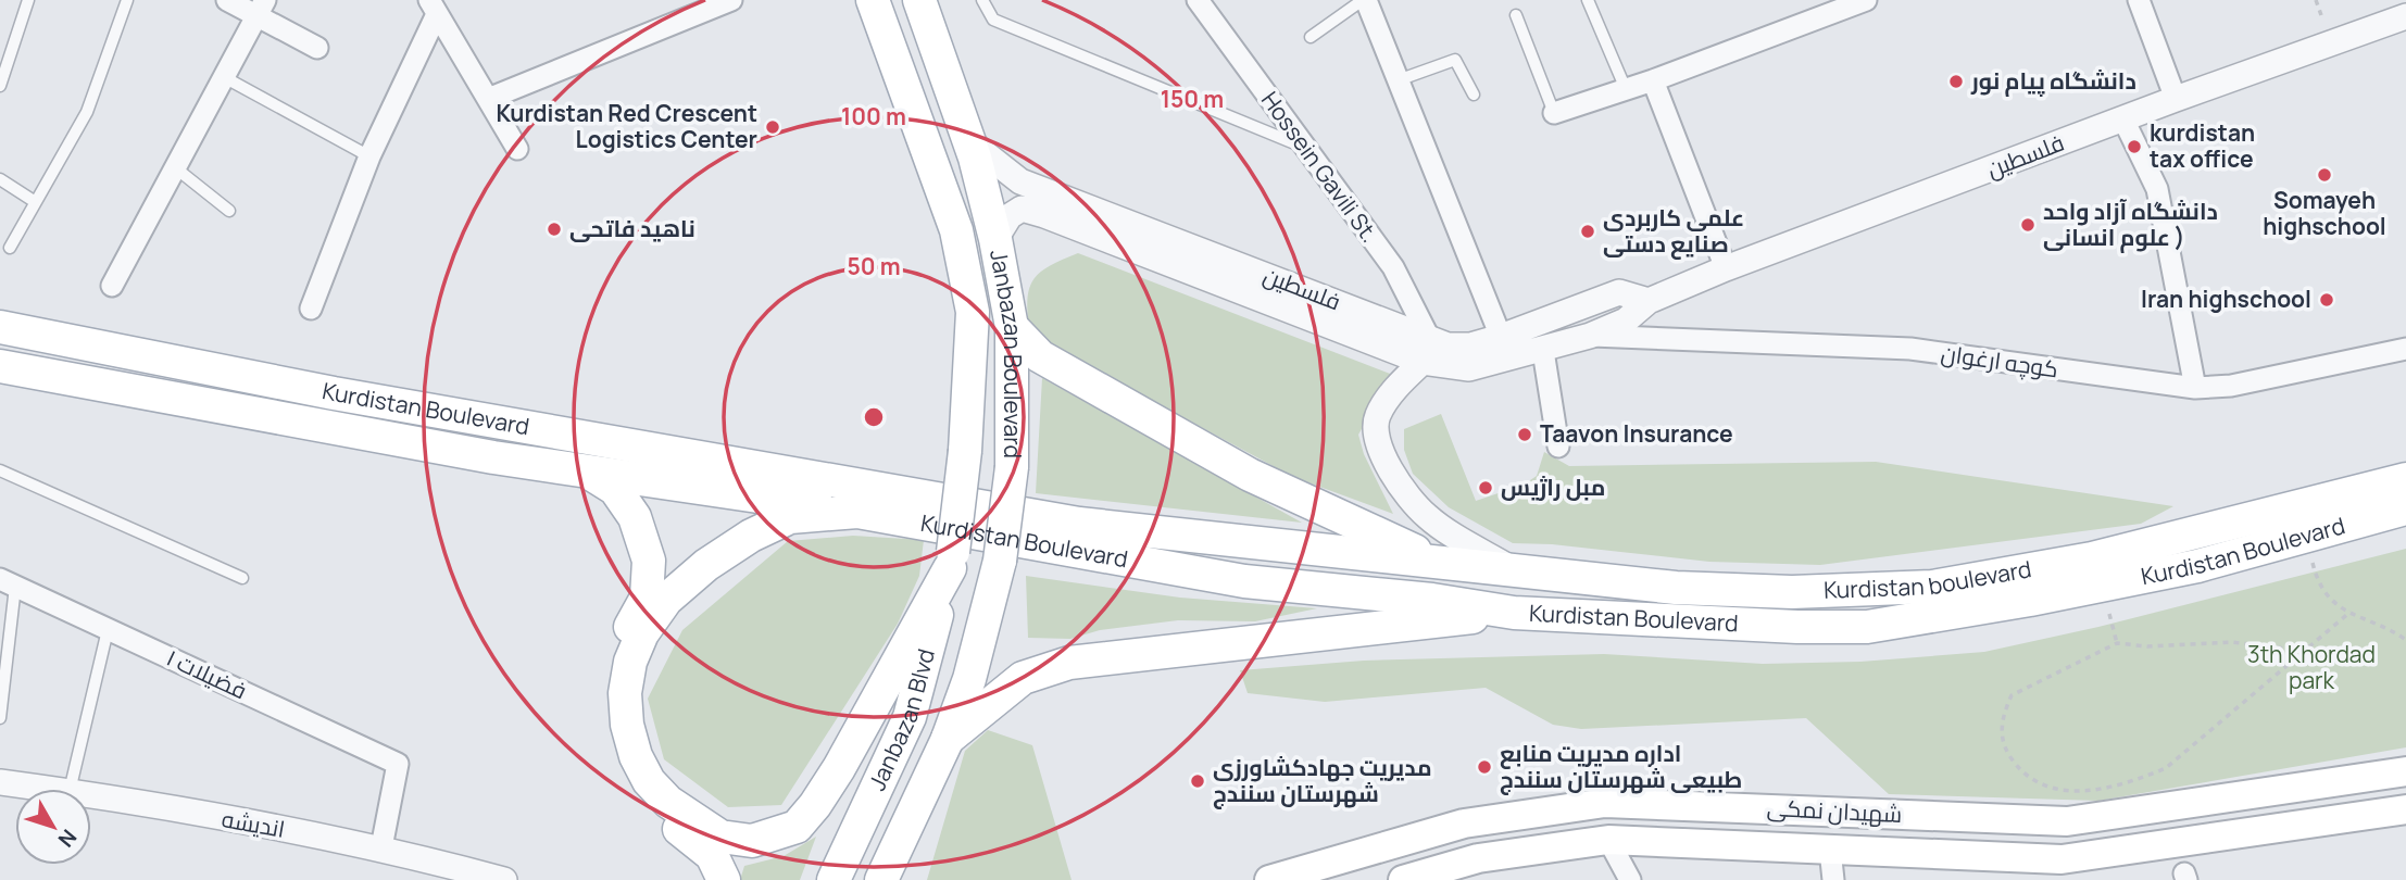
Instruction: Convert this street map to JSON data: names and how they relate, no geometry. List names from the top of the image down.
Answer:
{
  "streets": {
    "main road": [
      "Janbazan Boulevard",
      "Kurdistan Boulevard",
      "Kurdistan boulevard",
      "Janbazan Blvd",
      "شهیدان نمکی"
    ],
    "street": [
      "فلسطین",
      "Hossein Gavili St.",
      "کوچه ارغوان",
      "فضیلات ۱",
      "اندیشه"
    ]
  },
  "crossings": [
    ["فلسطین", "Hossein Gavili St."],
    ["فلسطین", "Janbazan Boulevard"],
    ["فلسطین", "کوچه ارغوان"],
    ["Janbazan Boulevard", "Kurdistan Boulevard"],
    ["Janbazan Boulevard", "Janbazan Blvd"],
    ["Kurdistan Boulevard", "Kurdistan boulevard"],
    ["Kurdistan Boulevard", "Janbazan Blvd"],
    ["فضیلات ۱", "اندیشه"]
  ],
  "parks": ["3th Khordad park"],
  "places": [
    "دانشگاه پیام نور",
    "Kurdistan Red Crescent Logistics Center",
    "kurdistan tax office",
    "Somayeh highschool",
    "دانشگاه آزاد واحد علوم انسانی )",
    "ناهید فاتحی",
    "علمی کاربردی صنایع دستی",
    "Iran highschool",
    "Taavon Insurance",
    "مبل راژیس",
    "اداره مدیریت منابع طبیعی شهرستان سنندج",
    "مدیریت جهادکشاورزی شهرستان سنندج"
  ],
  "north": "bottom right",
  "rings": ["150 m", "100 m", "50 m"]
}
